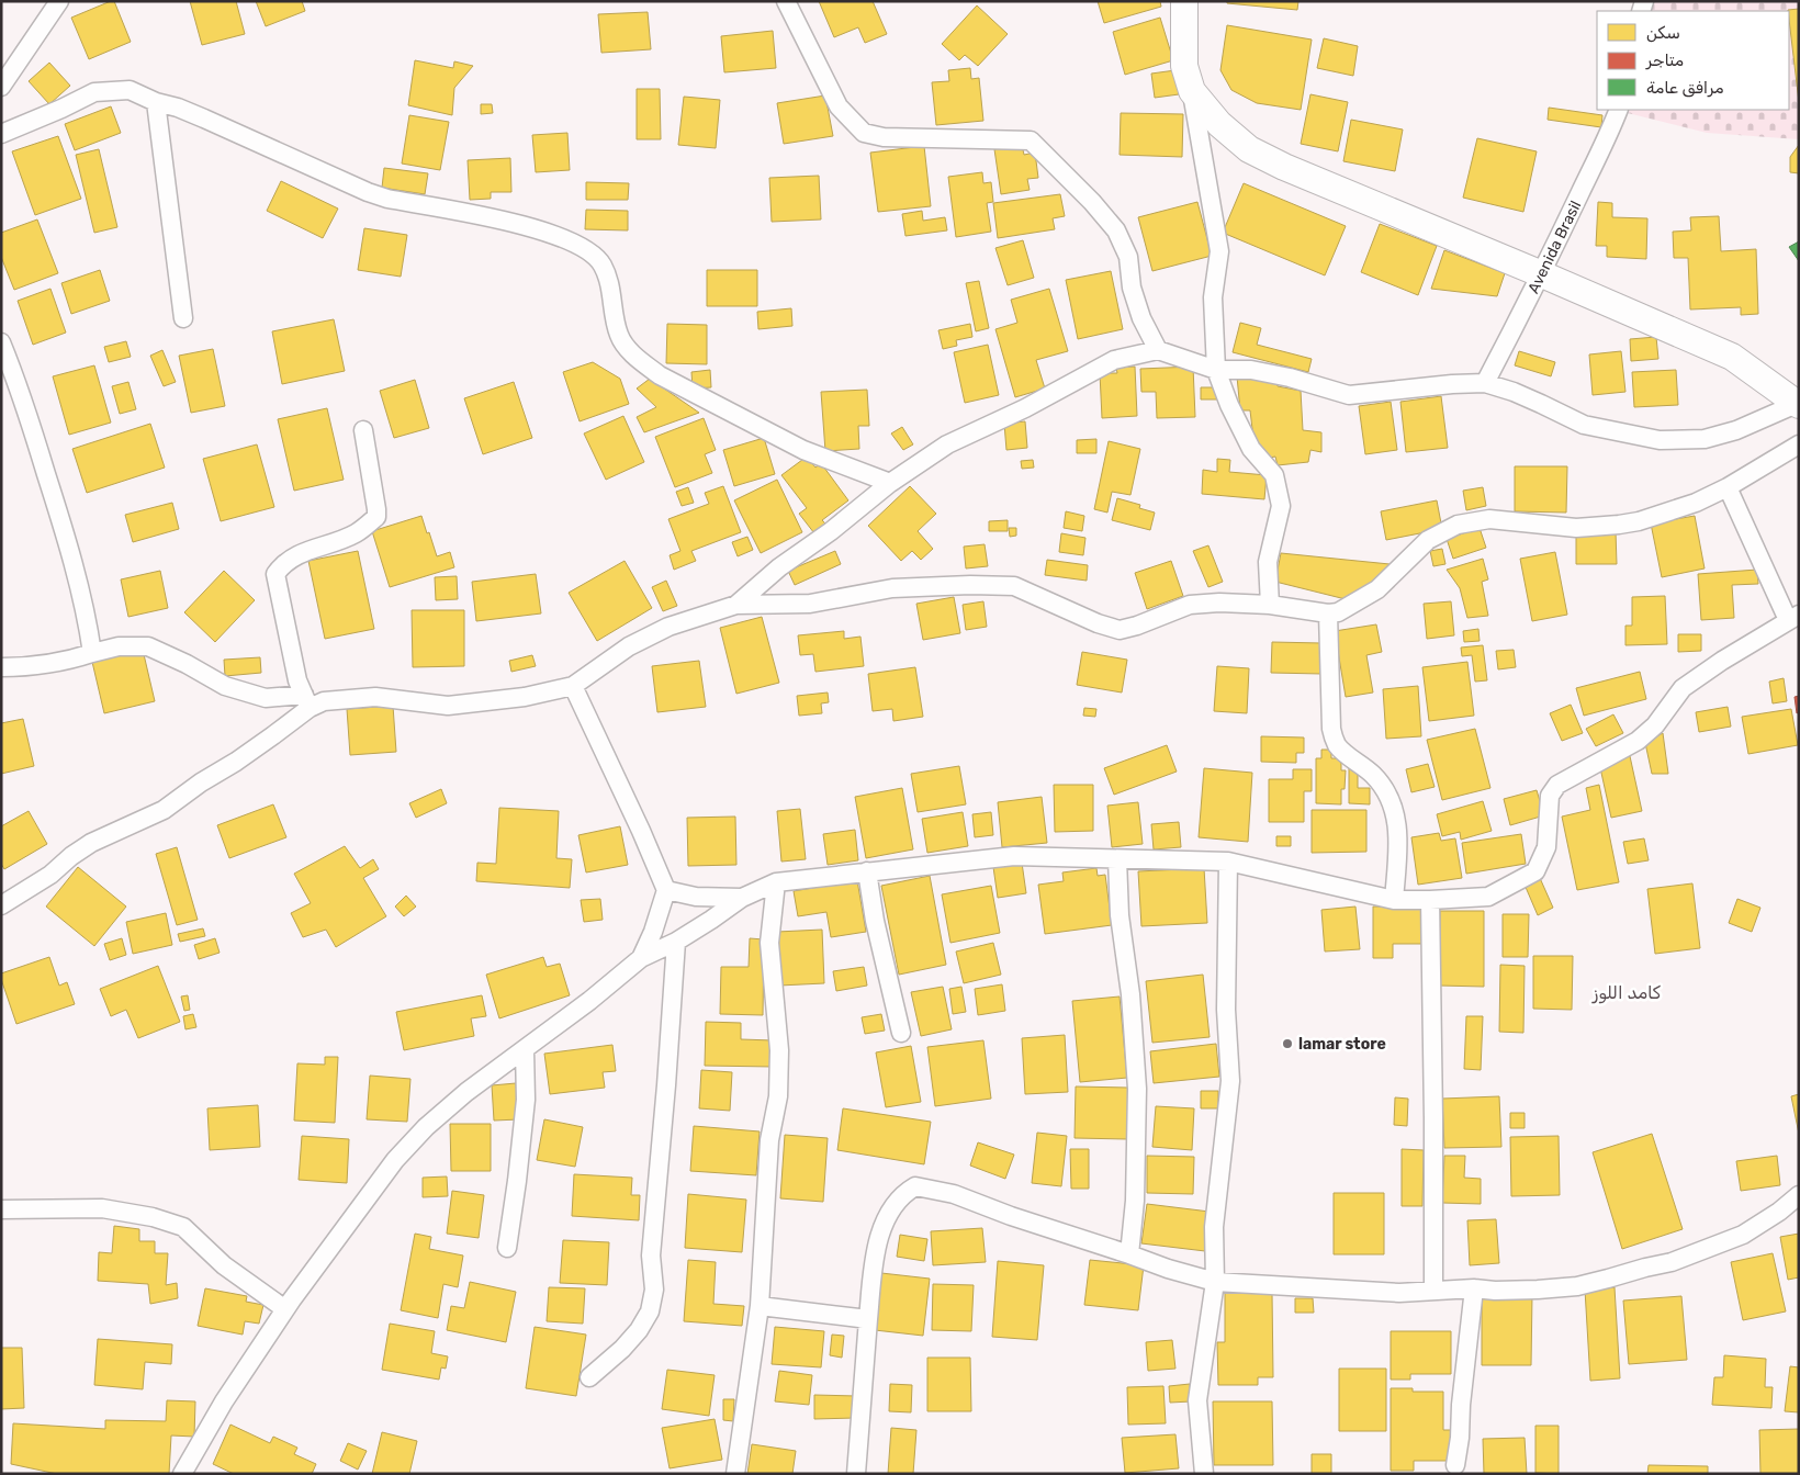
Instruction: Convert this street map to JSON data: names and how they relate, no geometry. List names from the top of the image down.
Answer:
{
  "streets": {
    "street": ["Avenida Brasil"]
  },
  "districts": ["كامد اللوز"],
  "places": ["lamar store"],
  "legend": ["سكن", "متاجر", "مرافق عامة"]
}
